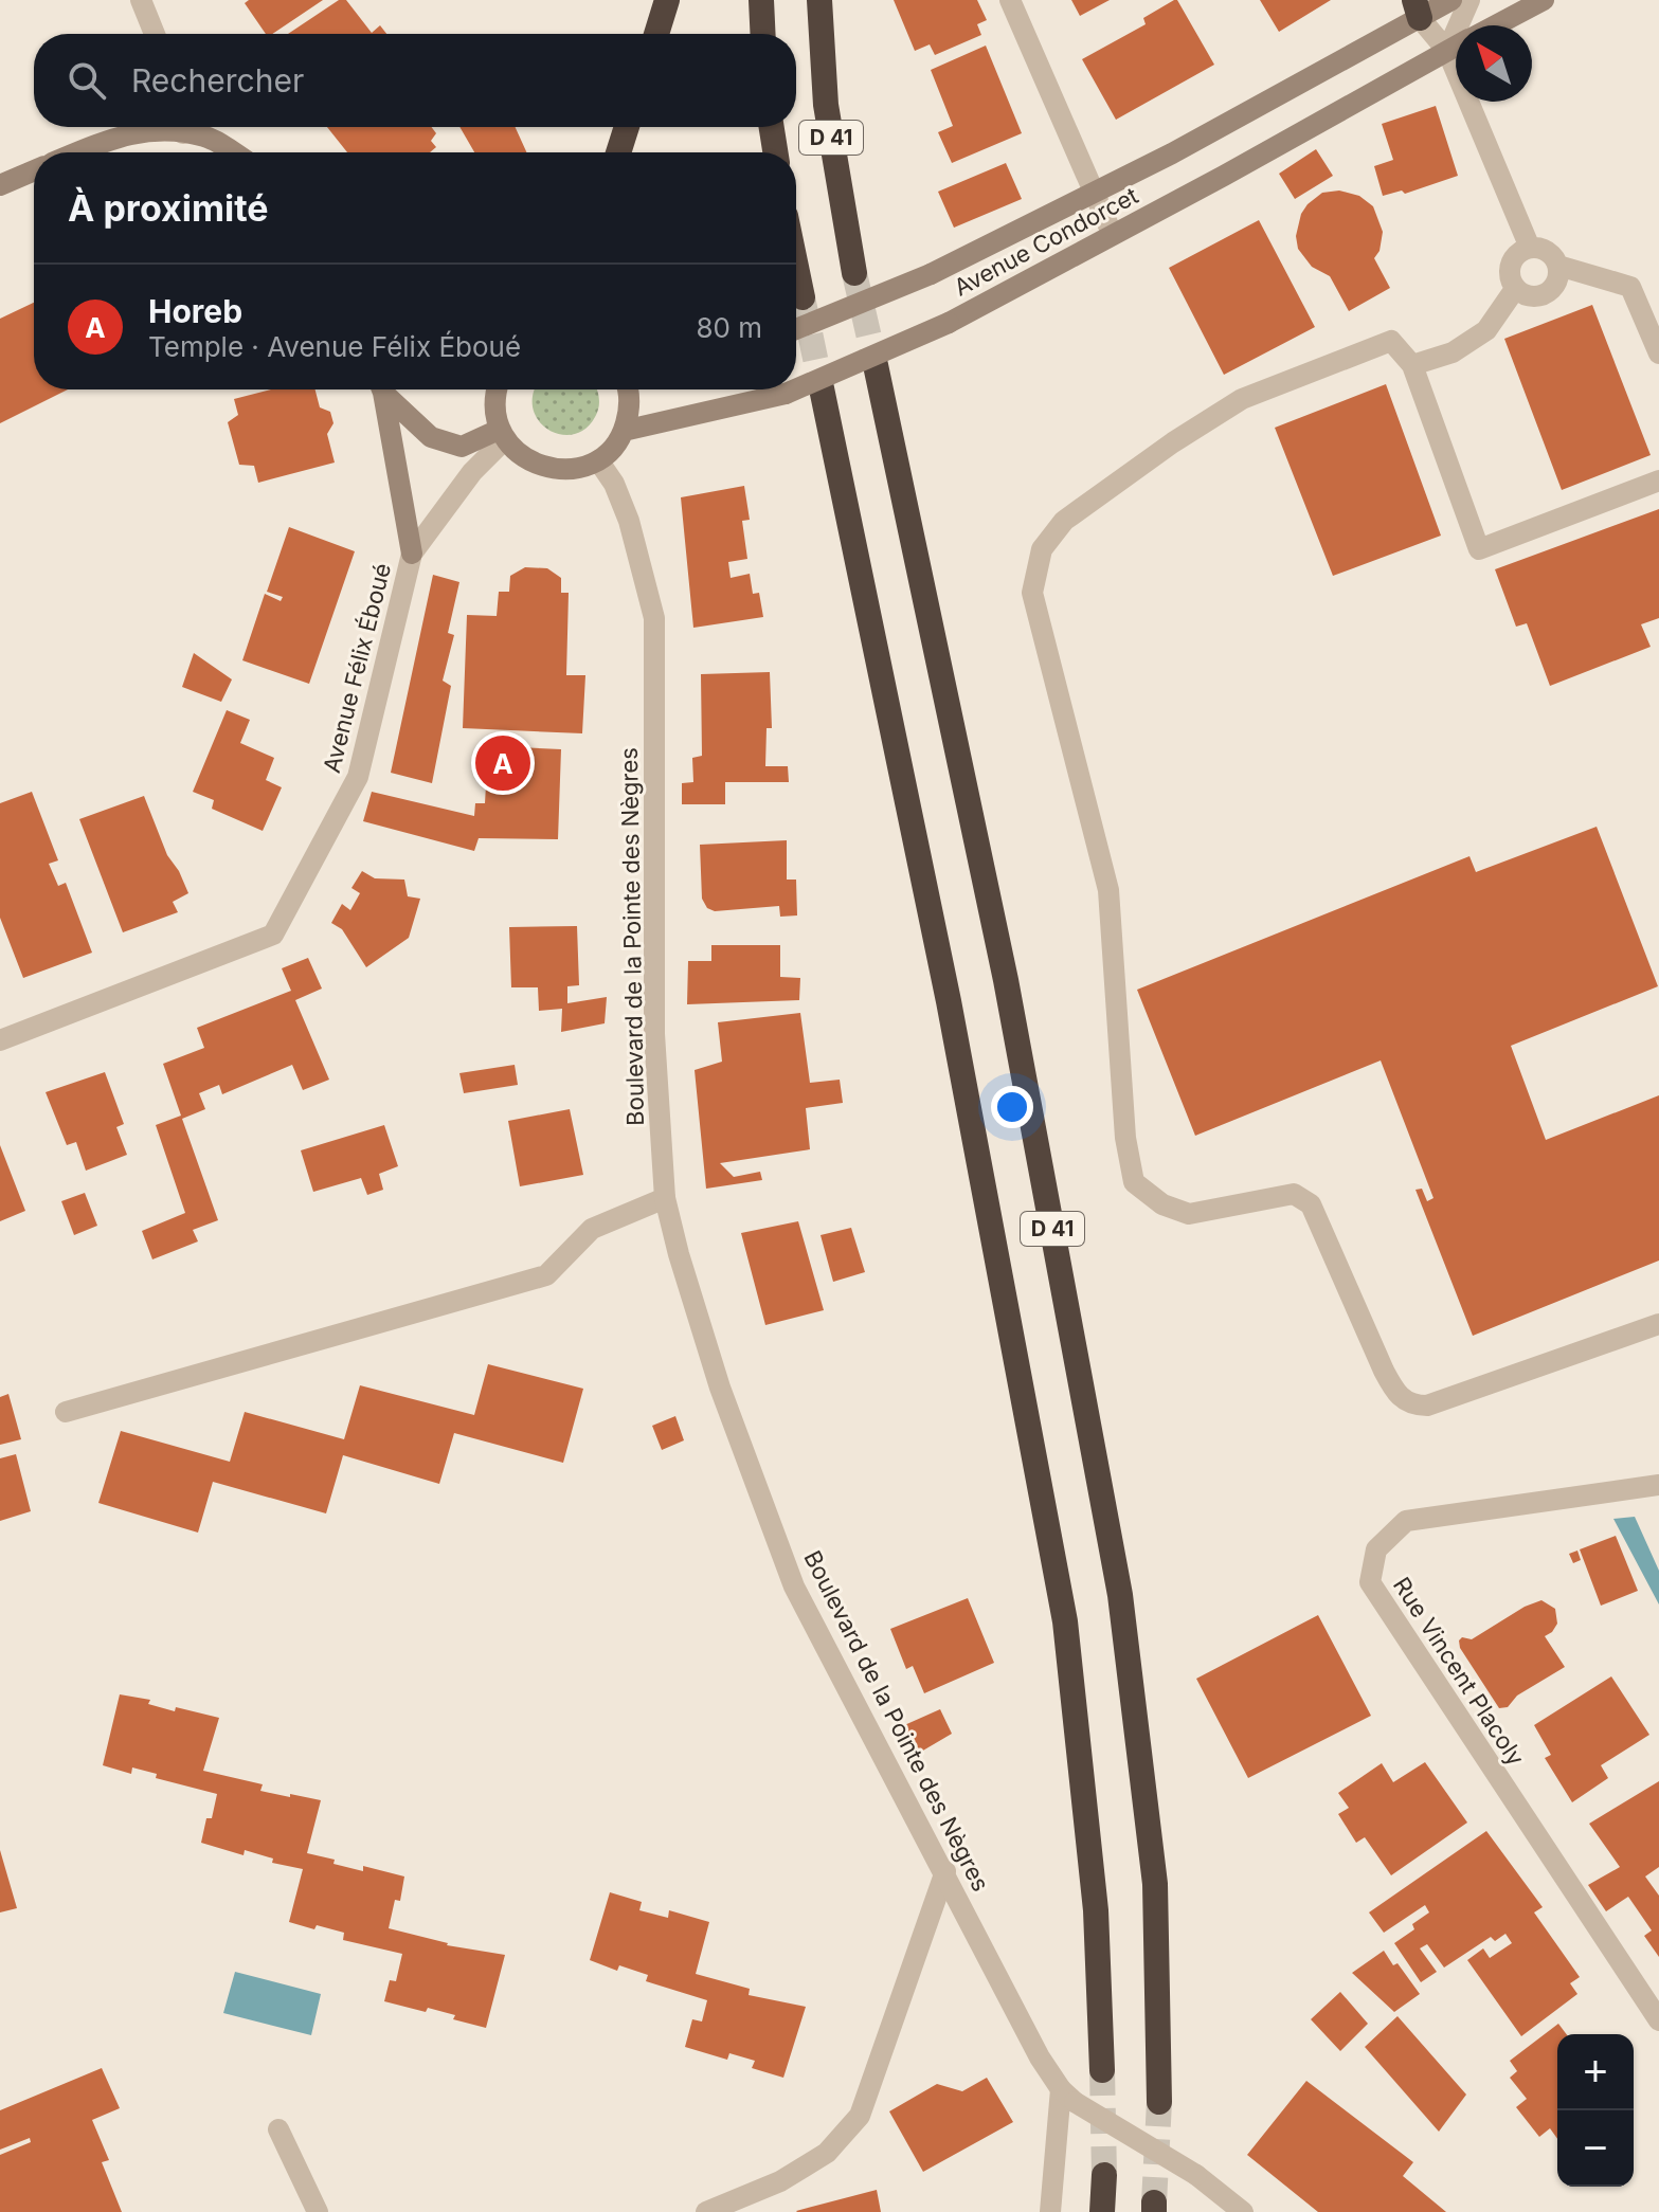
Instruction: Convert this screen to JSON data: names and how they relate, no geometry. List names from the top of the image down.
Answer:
{
  "streets": {
    "highway": ["D 41"],
    "main road": ["Avenue Condorcet"],
    "street": ["Avenue Félix Éboué", "Boulevard de la Pointe des Nègres", "Rue Vincent Placoly"]
  },
  "north": "top left",
  "page": {
    "search": "Rechercher",
    "heading": "À proximité",
    "list": [
      {
        "mark": "A",
        "name": "Horeb",
        "note": "Temple · Avenue Félix Éboué",
        "value": "80 m"
      }
    ],
    "pins": "A",
    "map_buttons": ["+", "−"]
  }
}
